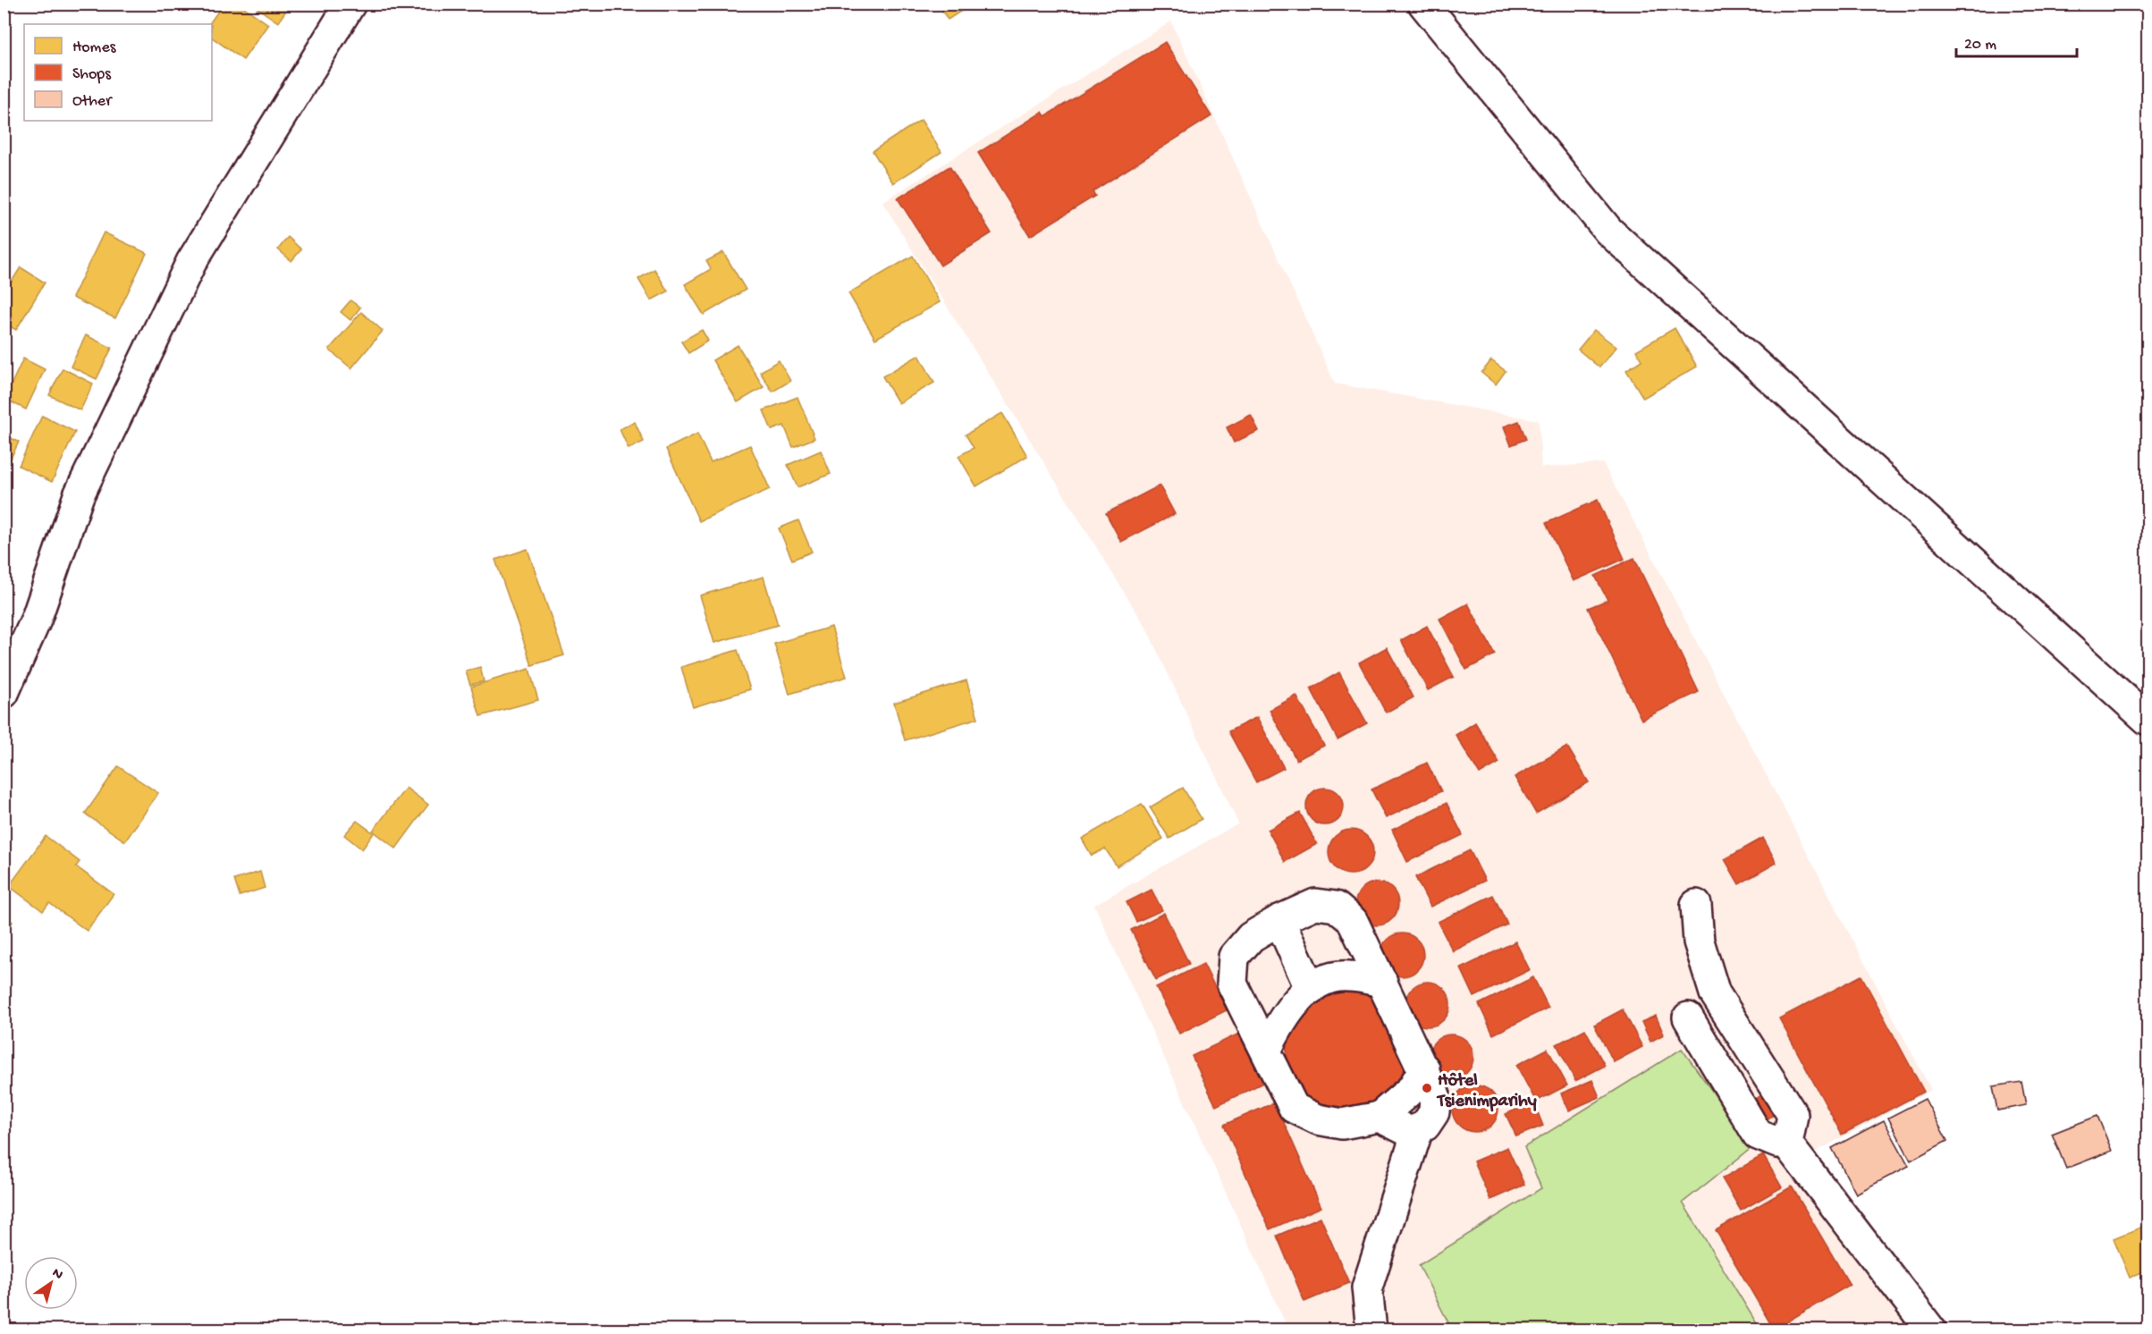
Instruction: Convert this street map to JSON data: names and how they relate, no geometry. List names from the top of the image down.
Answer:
{
  "places": ["Hôtel Tsienimparihy"],
  "legend": ["Homes", "Shops", "Other"],
  "scale_bar": "20 m",
  "north": "top right"
}
